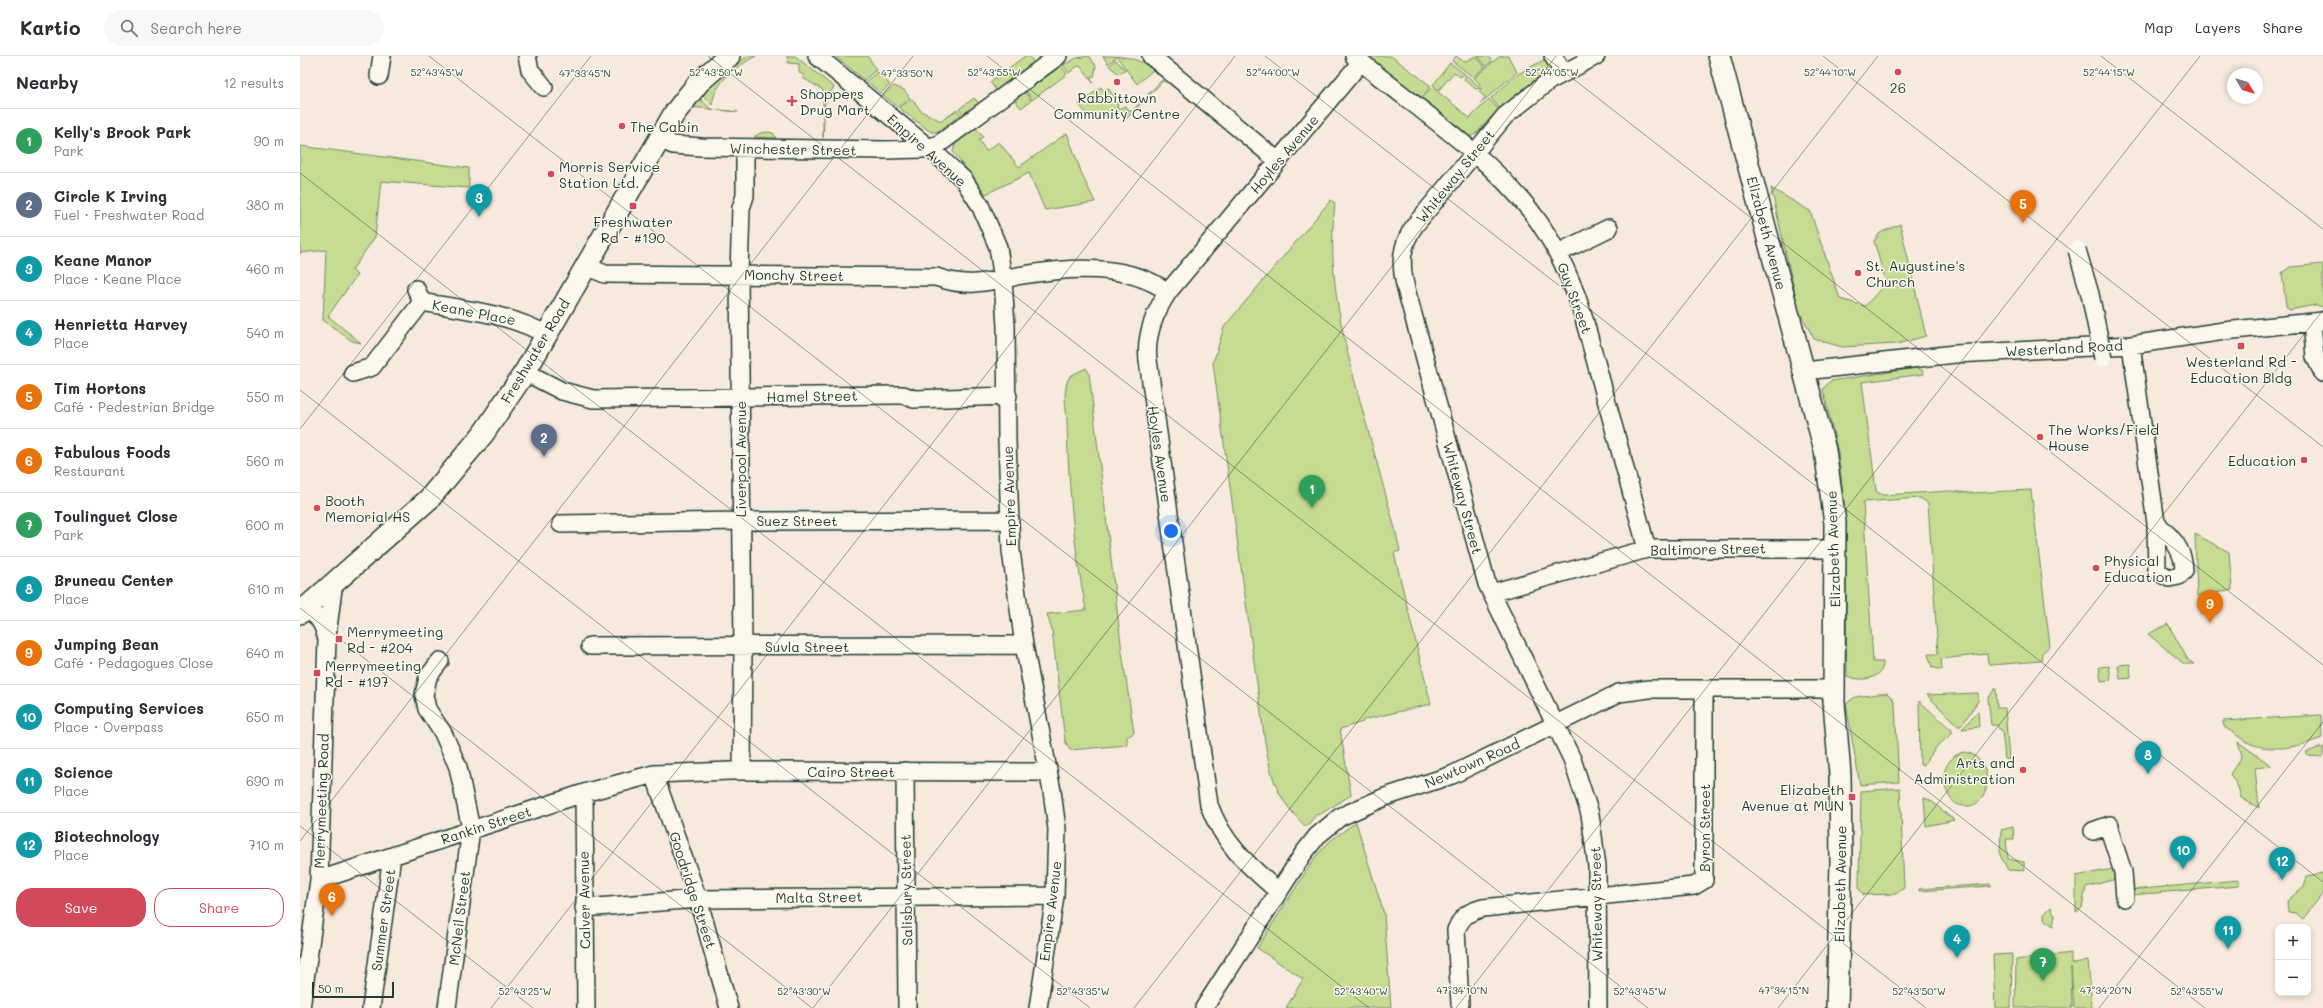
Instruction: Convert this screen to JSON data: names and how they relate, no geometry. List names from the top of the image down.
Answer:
{
  "streets": {
    "main road": ["Elizabeth Avenue", "Freshwater Road"],
    "street": [
      "Winchester Street",
      "Empire Avenue",
      "Hoyles Avenue",
      "Whiteway Street",
      "Monchy Street",
      "Guy Street",
      "Keane Place",
      "Westerland Road",
      "Hamel Street",
      "Liverpool Avenue",
      "Suez Street",
      "Baltimore Street",
      "Suvla Street",
      "Newtown Road",
      "Cairo Street",
      "Merrymeeting Road",
      "Rankin Street",
      "Byron Street",
      "Goodridge Street",
      "Salisbury Street",
      "Malta Street",
      "Calver Avenue",
      "McNeil Street",
      "Summer Street"
    ]
  },
  "crossings": [
    ["Winchester Street", "Empire Avenue"],
    ["Winchester Street", "Freshwater Road"],
    ["Winchester Street", "Liverpool Avenue"],
    ["Empire Avenue", "Monchy Street"],
    ["Empire Avenue", "Hamel Street"],
    ["Empire Avenue", "Suez Street"],
    ["Empire Avenue", "Suvla Street"],
    ["Empire Avenue", "Cairo Street"],
    ["Empire Avenue", "Malta Street"],
    ["Hoyles Avenue", "Monchy Street"],
    ["Hoyles Avenue", "Guy Street"],
    ["Hoyles Avenue", "Newtown Road"],
    ["Whiteway Street", "Guy Street"],
    ["Whiteway Street", "Baltimore Street"],
    ["Whiteway Street", "Newtown Road"],
    ["Whiteway Street", "Byron Street"],
    ["Elizabeth Avenue", "Westerland Road"],
    ["Elizabeth Avenue", "Baltimore Street"],
    ["Elizabeth Avenue", "Newtown Road"],
    ["Monchy Street", "Freshwater Road"],
    ["Monchy Street", "Liverpool Avenue"],
    ["Guy Street", "Baltimore Street"],
    ["Keane Place", "Freshwater Road"],
    ["Freshwater Road", "Hamel Street"],
    ["Freshwater Road", "Merrymeeting Road"],
    ["Hamel Street", "Liverpool Avenue"],
    ["Liverpool Avenue", "Suez Street"],
    ["Liverpool Avenue", "Suvla Street"],
    ["Liverpool Avenue", "Cairo Street"],
    ["Newtown Road", "Byron Street"],
    ["Cairo Street", "Rankin Street"],
    ["Cairo Street", "Goodridge Street"],
    ["Cairo Street", "Salisbury Street"],
    ["Merrymeeting Road", "Rankin Street"],
    ["Rankin Street", "Goodridge Street"],
    ["Rankin Street", "Calver Avenue"],
    ["Rankin Street", "McNeil Street"],
    ["Rankin Street", "Summer Street"],
    ["Goodridge Street", "Malta Street"],
    ["Salisbury Street", "Malta Street"],
    ["Malta Street", "Calver Avenue"]
  ],
  "places": {
    "other": [
      "26",
      "Rabbittown Community Centre",
      "The Cabin",
      "Morris Service Station Ltd.",
      "St. Augustine's Church",
      "The Works/Field House",
      "Education",
      "Booth Memorial HS",
      "Physical Education",
      "Arts and Administration"
    ],
    "health": ["Shoppers Drug Mart"],
    "transit": [
      "Freshwater Rd - #190",
      "Westerland Rd - Education Bldg",
      "Merrymeeting Rd - #204",
      "Merrymeeting Rd - #197",
      "Elizabeth Avenue at MUN"
    ]
  },
  "scale_bar": "50 m",
  "north": "bottom right",
  "page": {
    "header": "Kartio",
    "search": "Search here",
    "nav": ["Map", "Layers", "Share"],
    "heading": ["Nearby", "12 results"],
    "list": [
      {
        "mark": "1",
        "name": "Kelly's Brook Park",
        "note": "Park",
        "value": "90 m"
      },
      {
        "mark": "2",
        "name": "Circle K Irving",
        "note": "Fuel · Freshwater Road",
        "value": "380 m"
      },
      {
        "mark": "3",
        "name": "Keane Manor",
        "note": "Place · Keane Place",
        "value": "460 m"
      },
      {
        "mark": "4",
        "name": "Henrietta Harvey",
        "note": "Place",
        "value": "540 m"
      },
      {
        "mark": "5",
        "name": "Tim Hortons",
        "note": "Café · Pedestrian Bridge",
        "value": "550 m"
      },
      {
        "mark": "6",
        "name": "Fabulous Foods",
        "note": "Restaurant",
        "value": "560 m"
      },
      {
        "mark": "7",
        "name": "Toulinguet Close",
        "note": "Park",
        "value": "600 m"
      },
      {
        "mark": "8",
        "name": "Bruneau Center",
        "note": "Place",
        "value": "610 m"
      },
      {
        "mark": "9",
        "name": "Jumping Bean",
        "note": "Café · Pedagogues Close",
        "value": "640 m"
      },
      {
        "mark": "10",
        "name": "Computing Services",
        "note": "Place · Overpass",
        "value": "650 m"
      },
      {
        "mark": "11",
        "name": "Science",
        "note": "Place",
        "value": "690 m"
      },
      {
        "mark": "12",
        "name": "Biotechnology",
        "note": "Place",
        "value": "710 m"
      }
    ],
    "pins": [
      "3",
      "5",
      "2",
      "1",
      "9",
      "8",
      "10",
      "12",
      "6",
      "11",
      "4",
      "7"
    ],
    "buttons": ["Save", "Share"],
    "map_buttons": ["+", "−"],
    "scale": "50 m"
  },
  "coordinates": [
    "52°43'45\"W",
    "52°43'50\"W",
    "52°43'55\"W",
    "52°44'00\"W",
    "52°44'05\"W",
    "52°44'10\"W",
    "52°44'15\"W",
    "47°33'50\"N",
    "47°33'45\"N",
    "47°34'10\"N",
    "47°34'15\"N",
    "47°34'20\"N",
    "52°43'25\"W",
    "52°43'30\"W",
    "52°43'35\"W",
    "52°43'40\"W"
  ]
}
